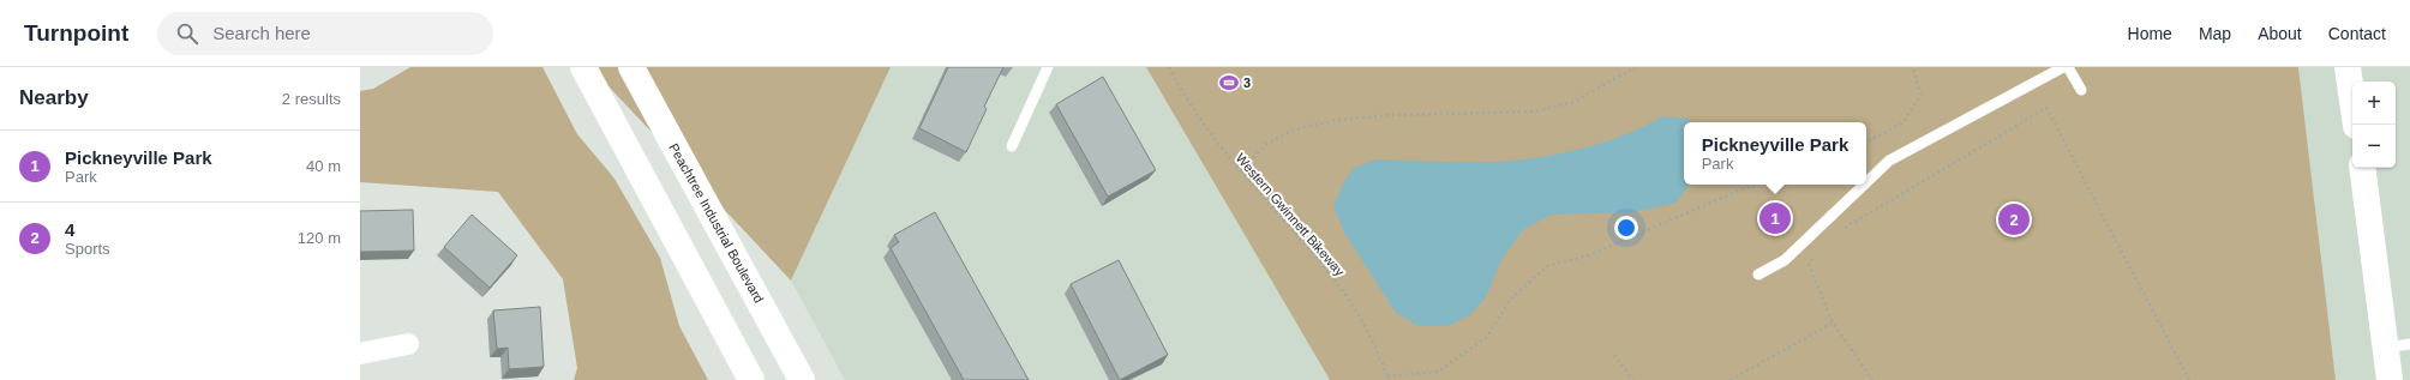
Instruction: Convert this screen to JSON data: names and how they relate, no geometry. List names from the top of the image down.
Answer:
{
  "streets": {
    "main road": ["Peachtree Industrial Boulevard"],
    "path": ["Western Gwinnett Bikeway"]
  },
  "places": {
    "sports": ["3"]
  },
  "page": {
    "header": "Turnpoint",
    "search": "Search here",
    "nav": [
      "Home",
      "Map",
      "About",
      "Contact"
    ],
    "heading": ["Nearby", "2 results"],
    "map_buttons": ["+", "−"],
    "popup": ["Pickneyville Park", "Park"],
    "list": [
      {
        "mark": "1",
        "name": "Pickneyville Park",
        "note": "Park",
        "value": "40 m"
      },
      {
        "mark": "2",
        "name": "4",
        "note": "Sports",
        "value": "120 m"
      }
    ],
    "pins": ["1", "2"]
  }
}
